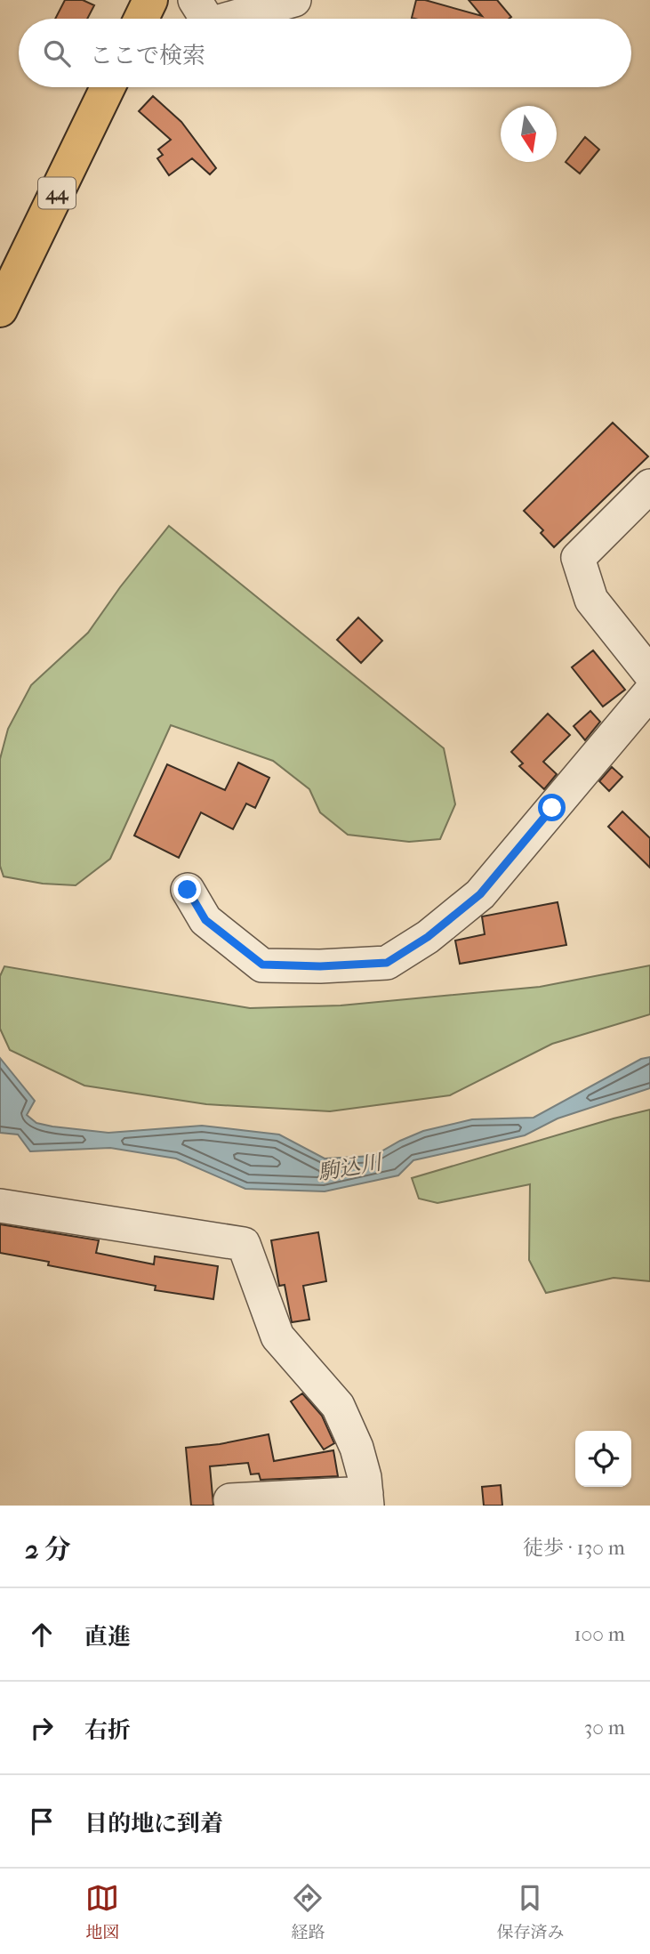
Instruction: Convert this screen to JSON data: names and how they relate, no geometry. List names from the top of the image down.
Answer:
{
  "streets": {
    "main road": ["44"]
  },
  "water": ["駒込川"],
  "north": "bottom",
  "page": {
    "search": "ここで検索",
    "heading": ["2 分", "徒歩 · 130 m"],
    "list": [
      ["直進", "100 m"],
      ["右折", "30 m"],
      "目的地に到着"
    ],
    "nav": ["地図", "経路", "保存済み"]
  }
}
